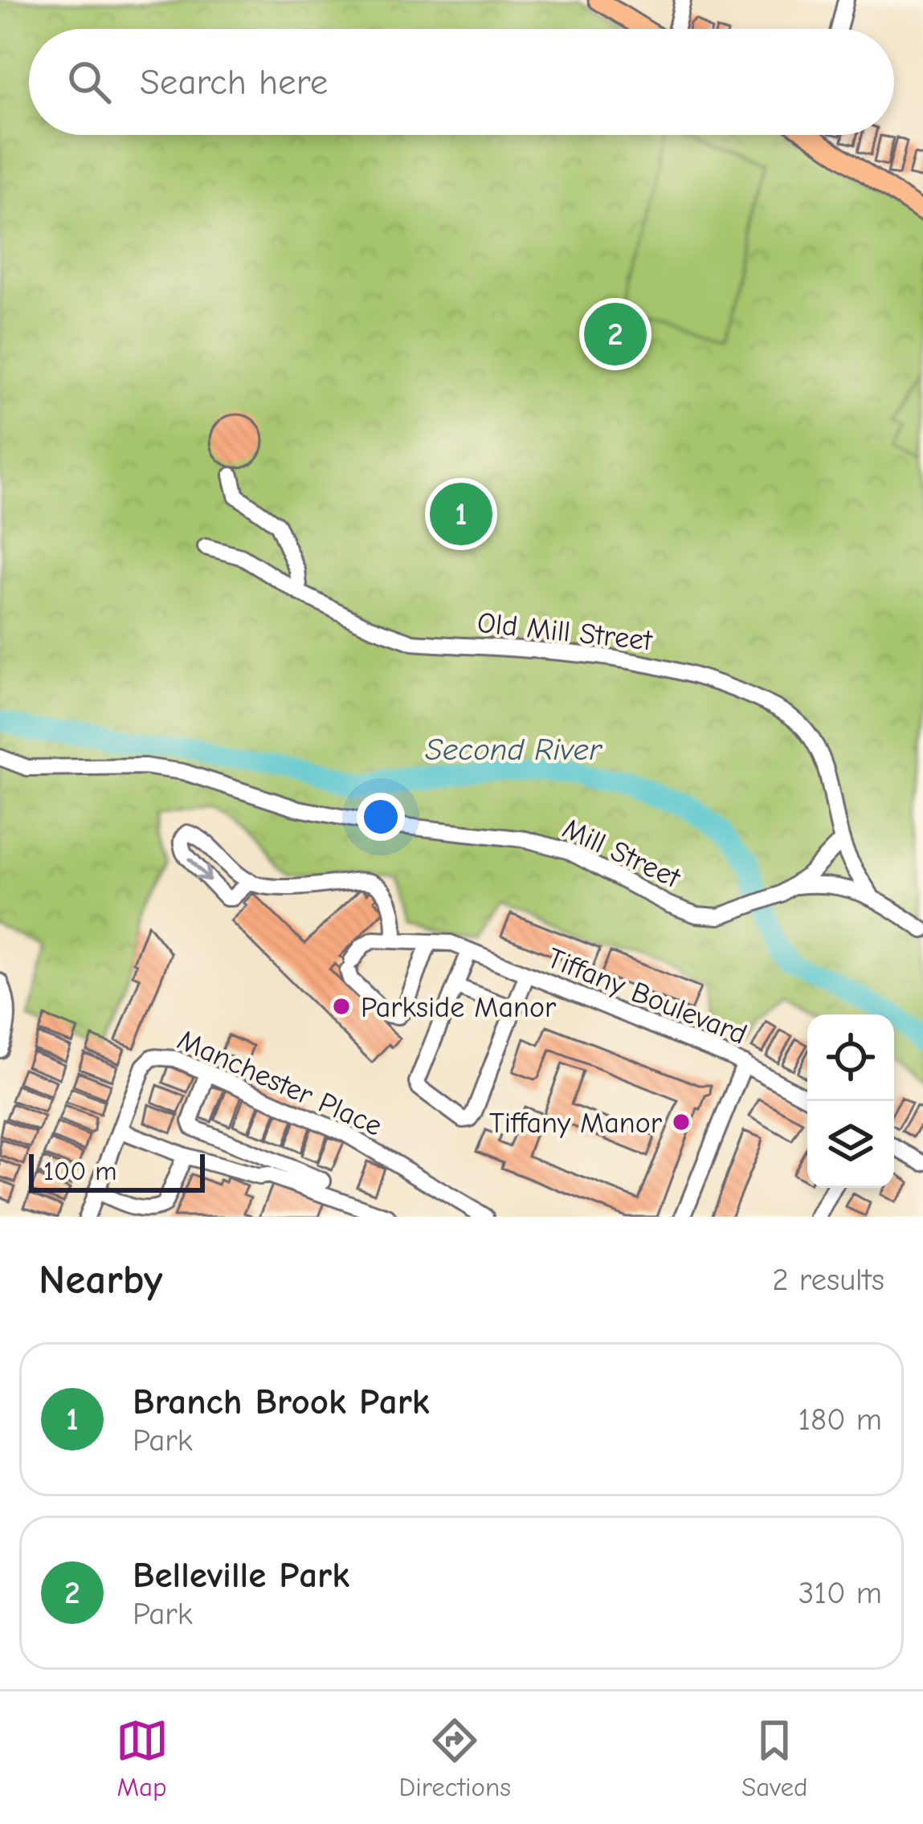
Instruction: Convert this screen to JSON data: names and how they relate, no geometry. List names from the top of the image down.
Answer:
{
  "streets": {
    "street": [
      "Old Mill Street",
      "Mill Street",
      "Tiffany Boulevard",
      "Manchester Place"
    ]
  },
  "crossings": [
    ["Old Mill Street", "Mill Street"]
  ],
  "water": ["Second River"],
  "places": ["Parkside Manor", "Tiffany Manor"],
  "scale_bar": "100 m",
  "page": {
    "search": "Search here",
    "pins": ["2", "1"],
    "scale": "100 m",
    "heading": ["Nearby", "2 results"],
    "list": [
      {
        "mark": "1",
        "name": "Branch Brook Park",
        "note": "Park",
        "value": "180 m"
      },
      {
        "mark": "2",
        "name": "Belleville Park",
        "note": "Park",
        "value": "310 m"
      }
    ],
    "nav": ["Map", "Directions", "Saved"]
  }
}
